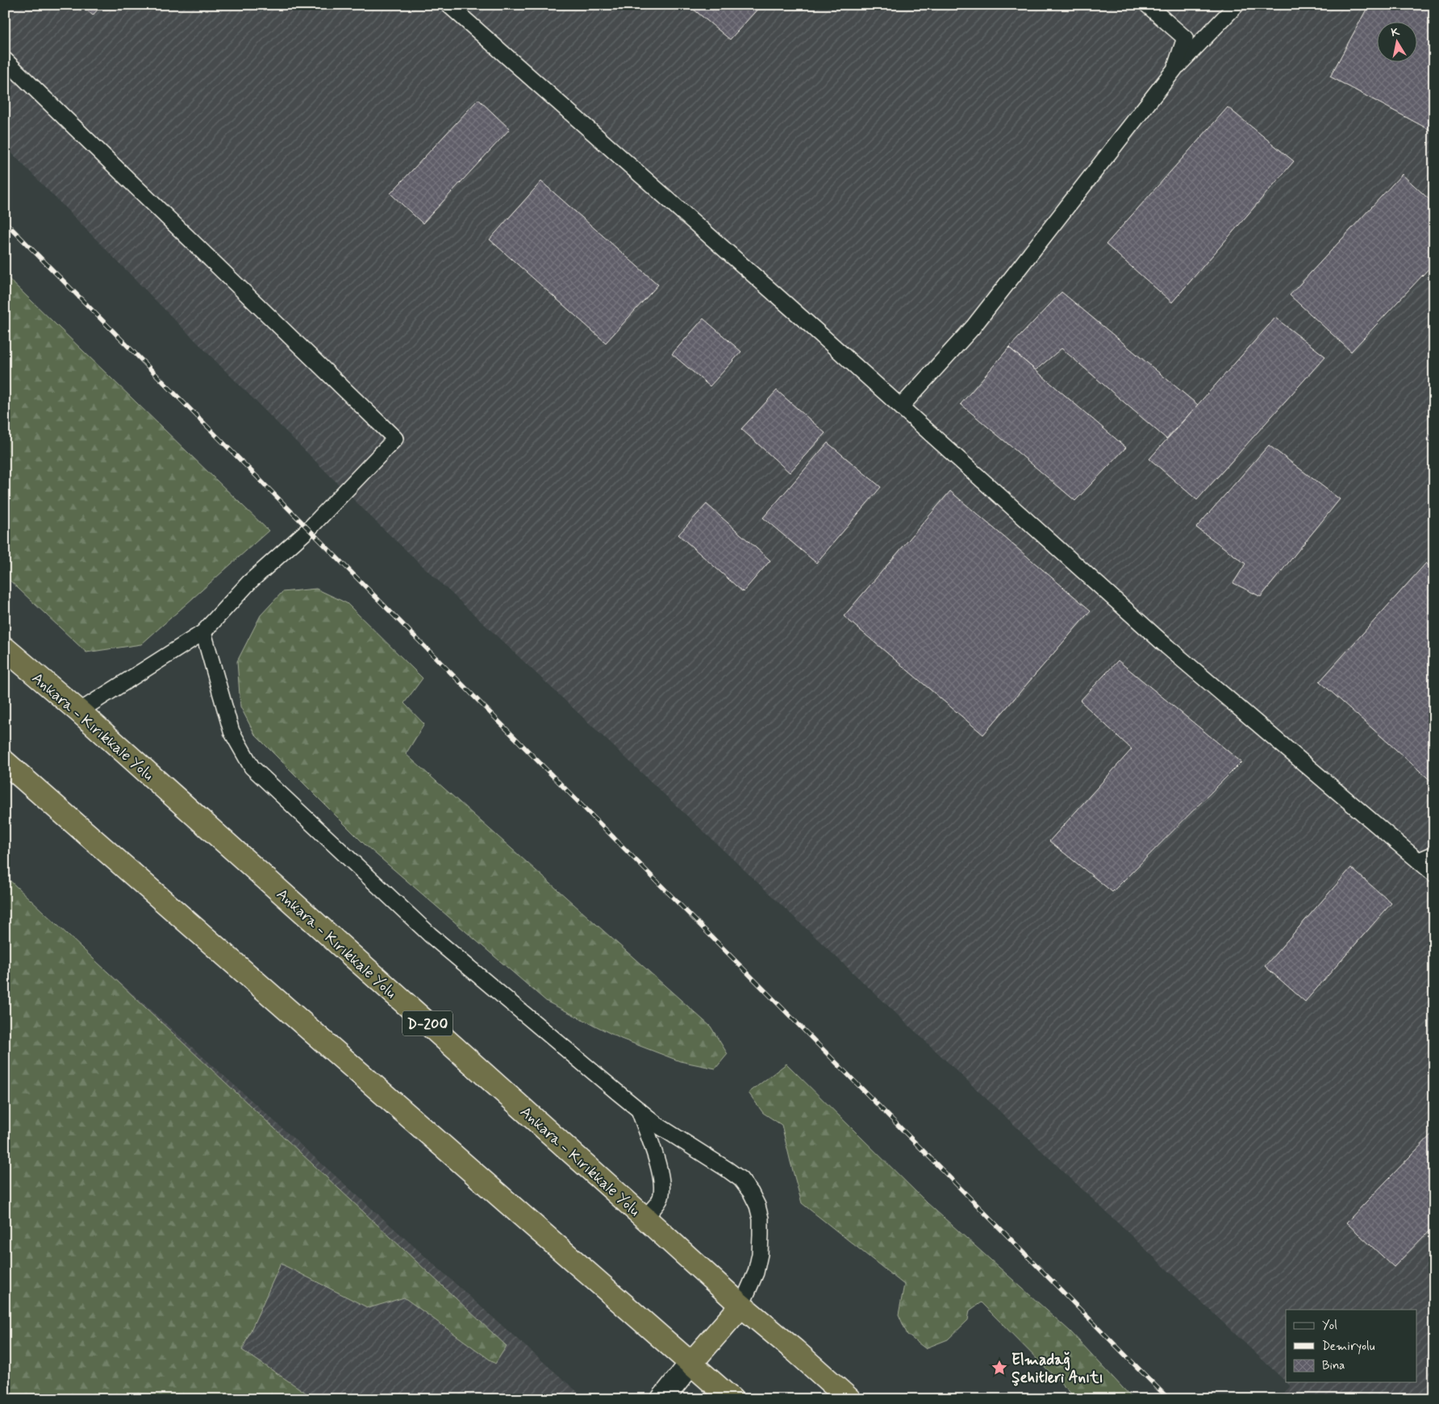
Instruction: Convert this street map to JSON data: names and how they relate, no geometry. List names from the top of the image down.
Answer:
{
  "streets": {
    "highway": ["Ankara - Kırıkkale Yolu", "D-200"]
  },
  "places": {
    "place": ["Elmadağ Şehitleri Anıtı"]
  },
  "legend": ["Yol", "Demiryolu", "Bina"],
  "north": "top"
}
